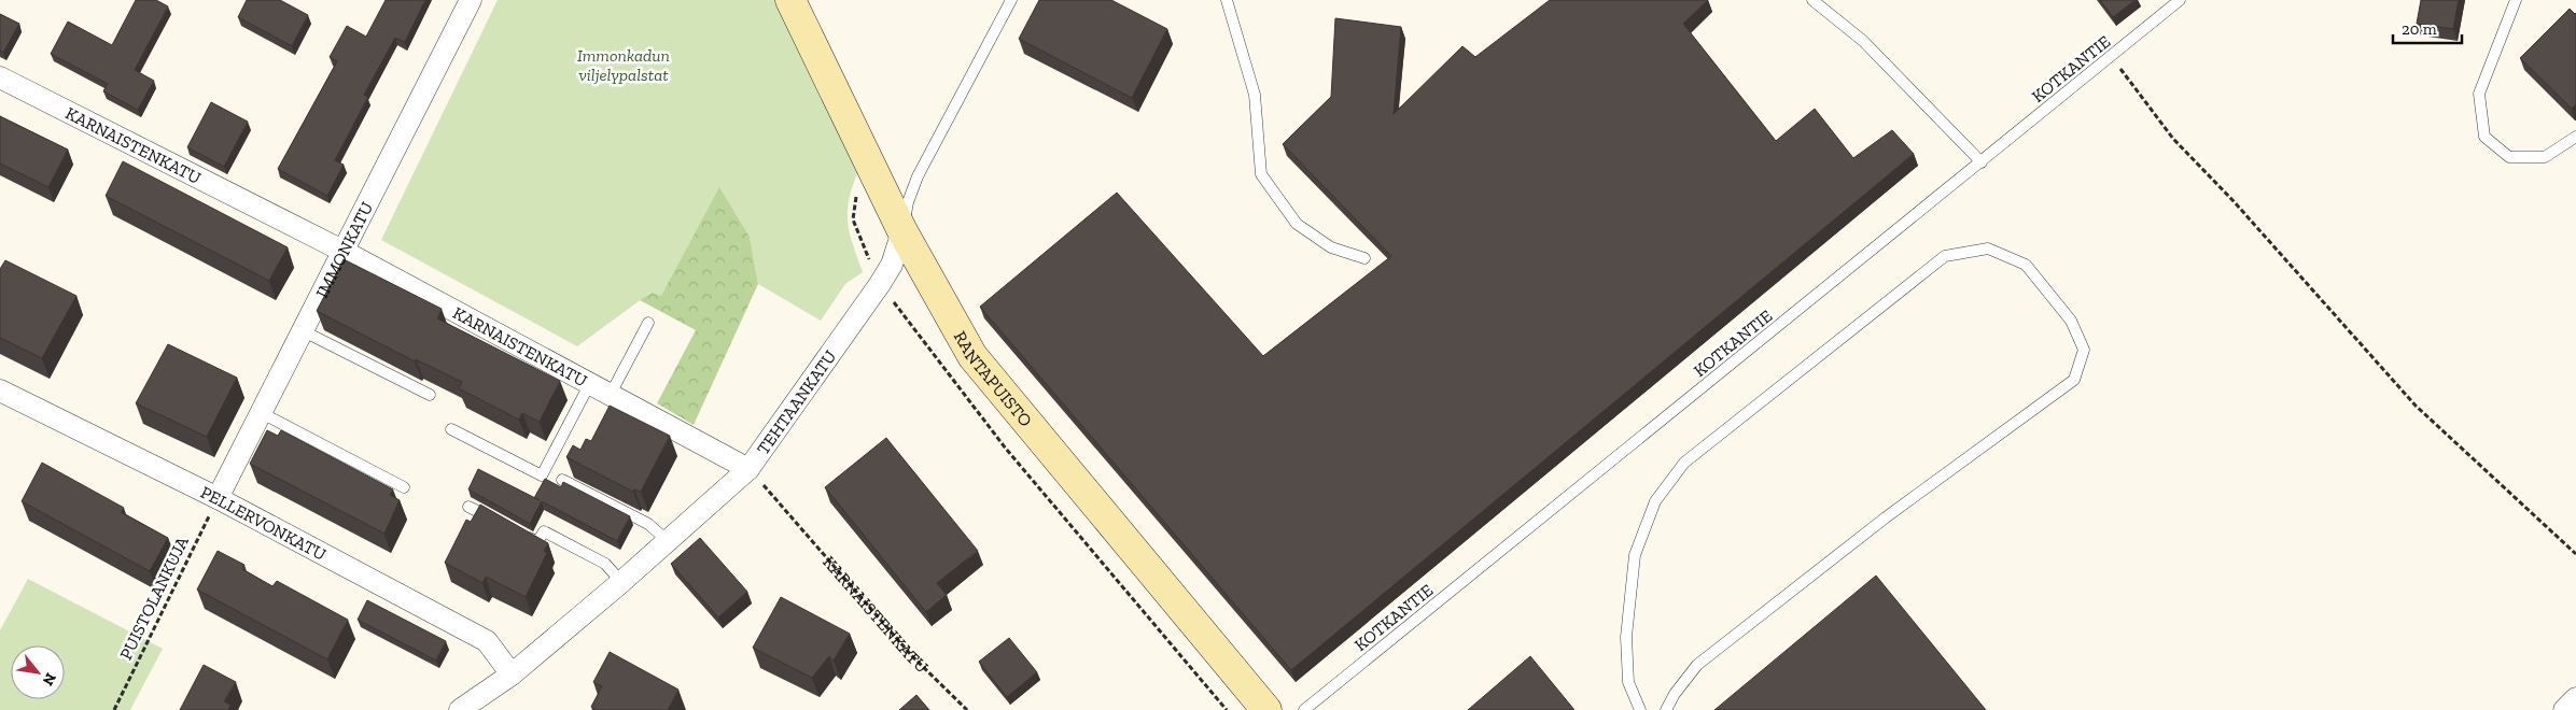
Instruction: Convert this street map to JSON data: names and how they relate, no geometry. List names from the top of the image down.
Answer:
{
  "streets": {
    "street": [
      "KARNAISTENKATU",
      "IMMONKATU",
      "RANTAPUISTO",
      "TEHTAANKATU",
      "PELLERVONKATU"
    ],
    "lane": ["KOTKANTIE"],
    "path": ["PUISTOLANKUJA"]
  },
  "crossings": [
    ["KARNAISTENKATU", "IMMONKATU"],
    ["KARNAISTENKATU", "TEHTAANKATU"],
    ["IMMONKATU", "PELLERVONKATU"],
    ["IMMONKATU", "PUISTOLANKUJA"],
    ["RANTAPUISTO", "TEHTAANKATU"],
    ["TEHTAANKATU", "PELLERVONKATU"],
    ["PELLERVONKATU", "PUISTOLANKUJA"]
  ],
  "parks": ["Immonkadun viljelypalstat"],
  "scale_bar": "20 m",
  "north": "bottom right"
}
